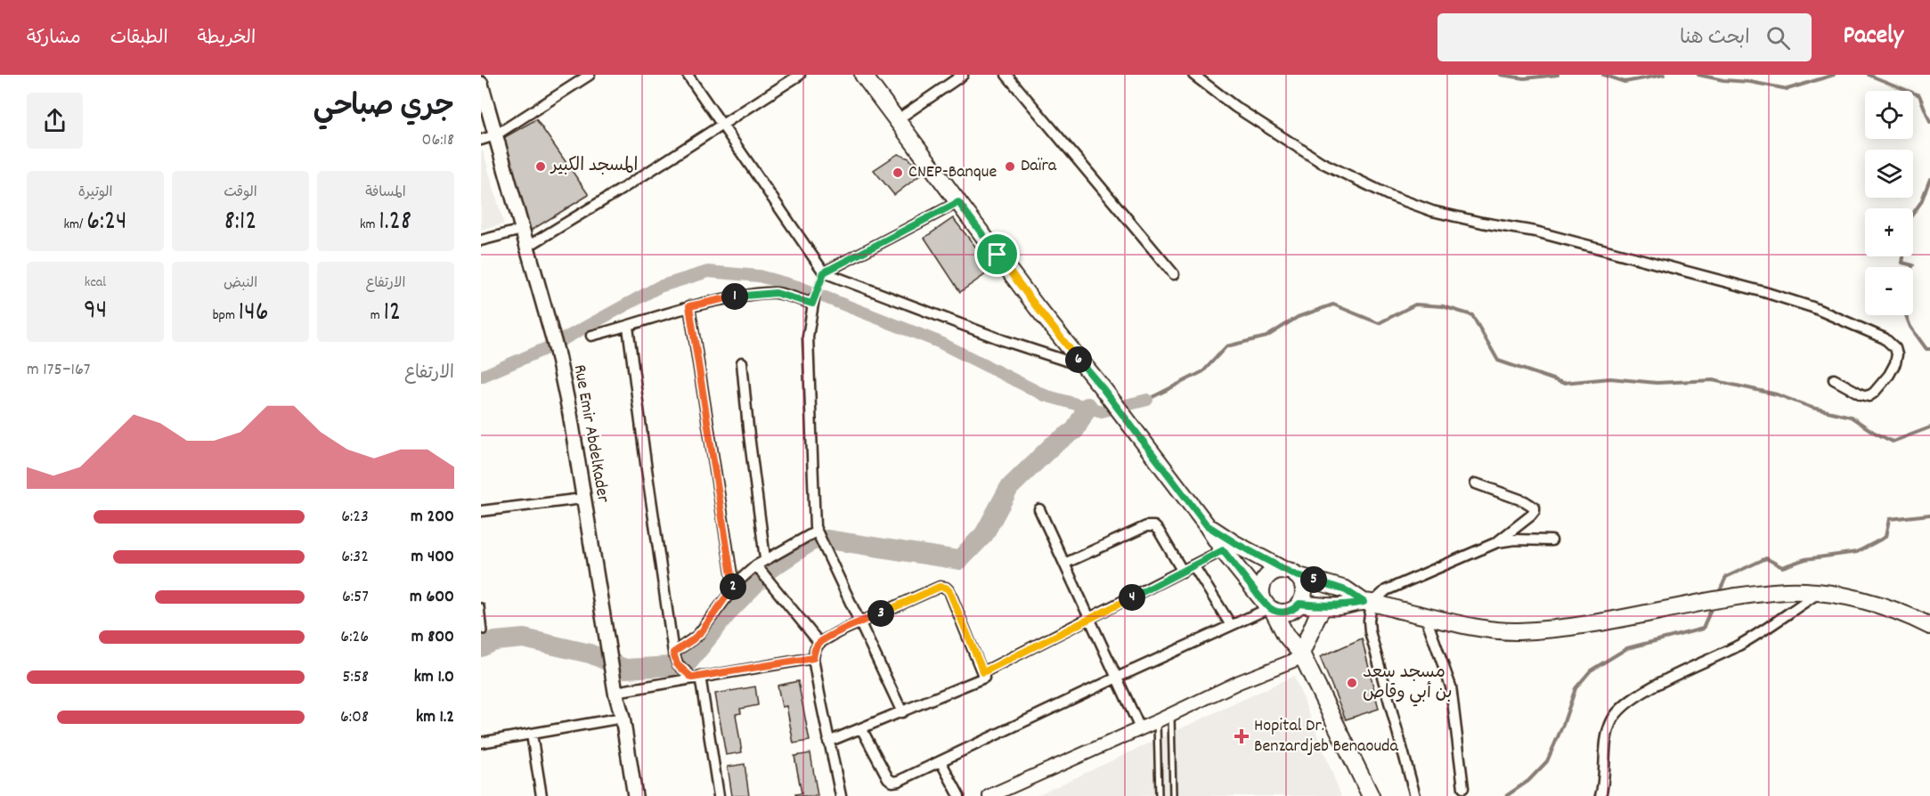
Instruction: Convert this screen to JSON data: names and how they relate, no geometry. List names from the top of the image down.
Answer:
{
  "streets": {
    "main road": ["Rue Emir AbdelKader"]
  },
  "places": {
    "other": [
      "المسجد الكبير",
      "Daïra",
      "CNEP-Banque",
      "مسجد سعد بن أبي وقاص"
    ],
    "health": ["Hopital Dr. Benzardjeb Benaouda"]
  },
  "page": {
    "header": "Pacely",
    "search": "ابحث هنا",
    "nav": ["الخريطة", "الطبقات", "مشاركة"],
    "heading": ["جري صباحي", "06:18"],
    "map_buttons": ["+", "−"],
    "stats": [
      ["المسافة", "1.28 km"],
      ["الوقت", "8:12"],
      ["الوتيرة", "6:24 /km"],
      ["الارتفاع", "12 m"],
      ["النبض", "146 bpm"],
      ["kcal", "94"]
    ],
    "pins": [
      "1",
      "6",
      "5",
      "2",
      "4",
      "3"
    ],
    "chart": ["الارتفاع", "167–175 m"],
    "list": [
      {
        "name": "200 m",
        "note": "6:23"
      },
      {
        "name": "400 m",
        "note": "6:32"
      },
      {
        "name": "600 m",
        "note": "6:57"
      },
      {
        "name": "800 m",
        "note": "6:26"
      },
      {
        "name": "1.0 km",
        "note": "5:58"
      },
      {
        "name": "1.2 km",
        "note": "6:08"
      }
    ]
  }
}
